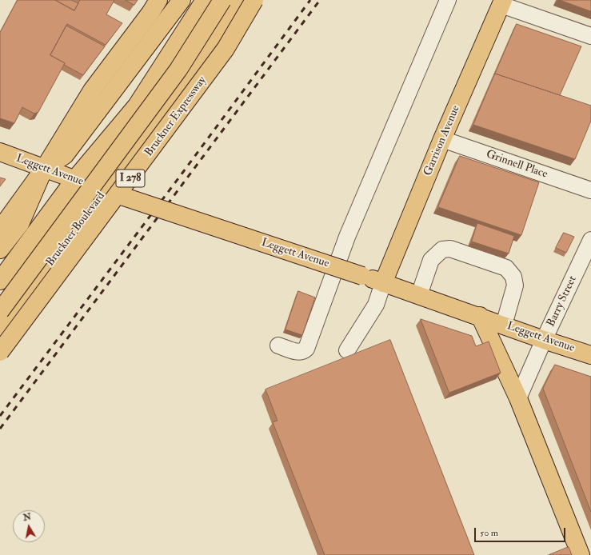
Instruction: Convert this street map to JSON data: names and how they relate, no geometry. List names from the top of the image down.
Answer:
{
  "streets": {
    "main road": [
      "Bruckner Expressway",
      "Garrison Avenue",
      "Leggett Avenue",
      "I 278",
      "Bruckner Boulevard"
    ],
    "street": ["Grinnell Place", "Barry Street"]
  },
  "crossings": [
    ["Garrison Avenue", "Grinnell Place"],
    ["Garrison Avenue", "Leggett Avenue"],
    ["Leggett Avenue", "Bruckner Boulevard"],
    ["Leggett Avenue", "Barry Street"]
  ],
  "scale_bar": "50 m",
  "north": "top"
}
